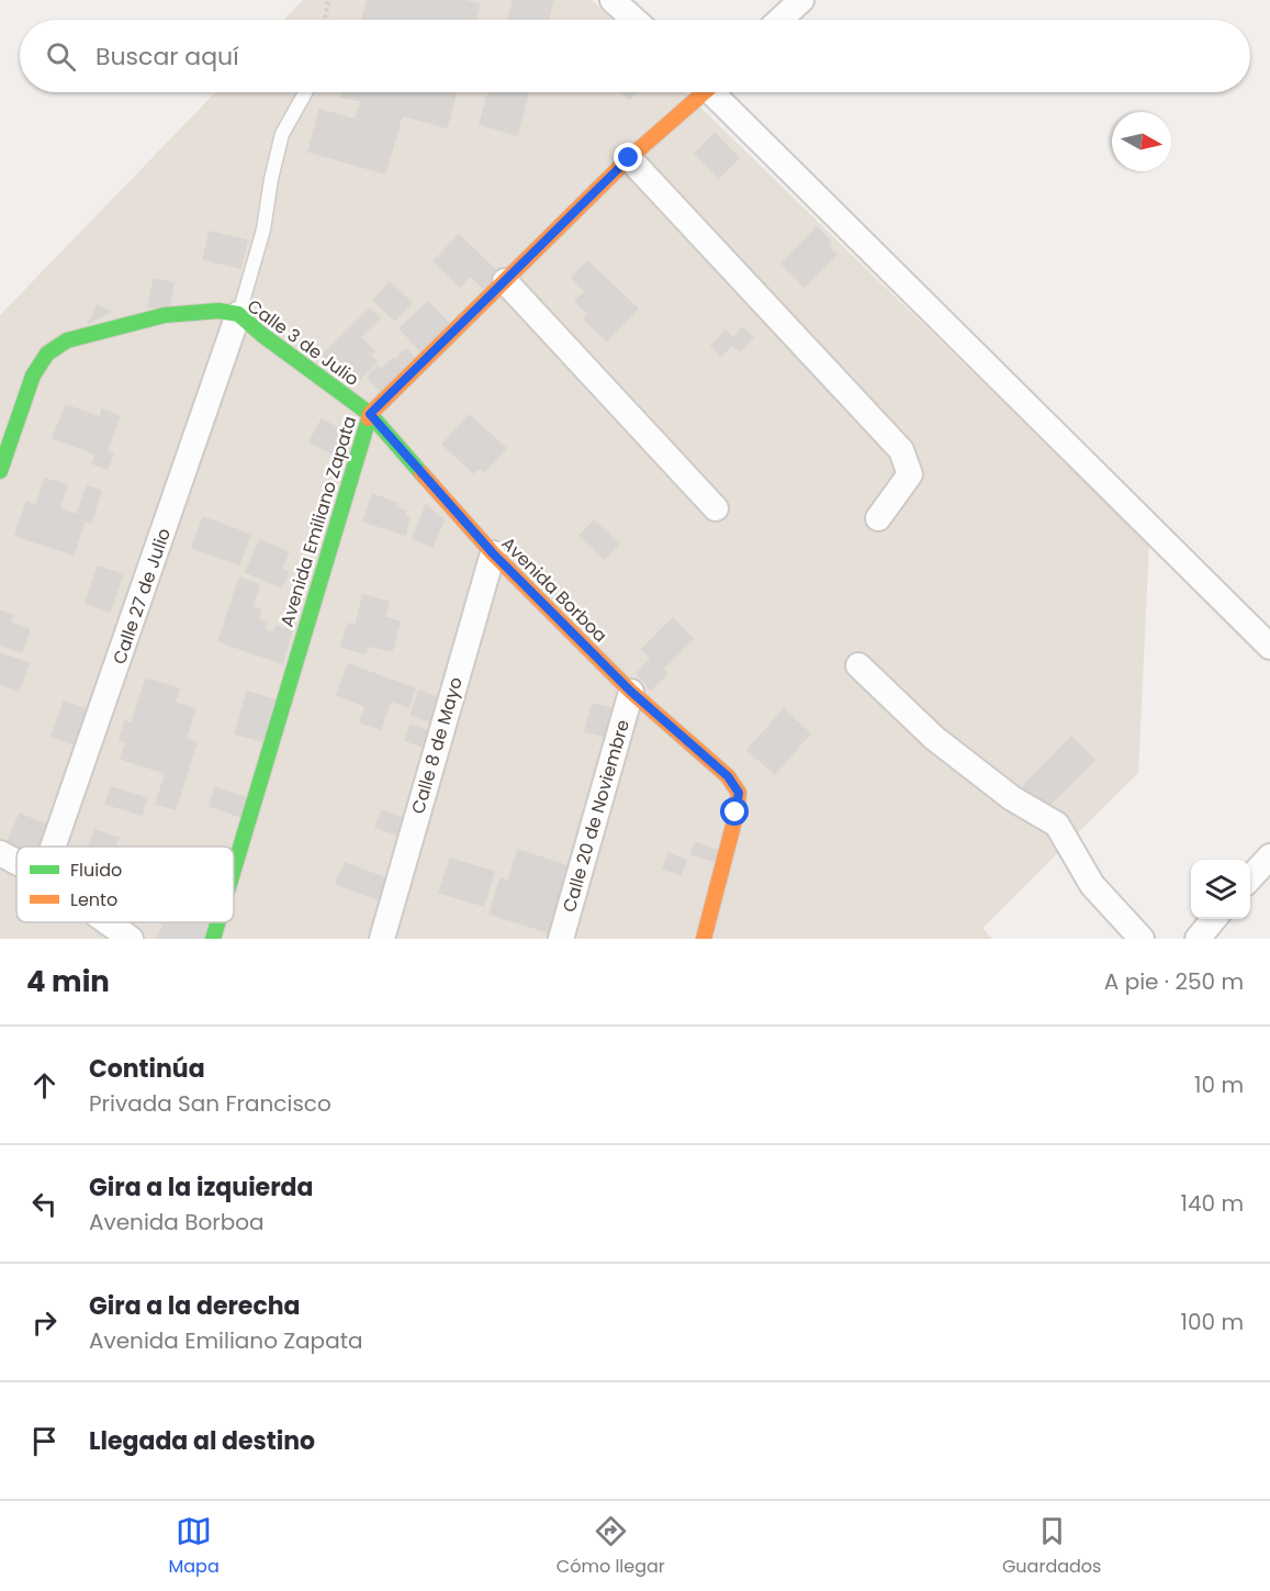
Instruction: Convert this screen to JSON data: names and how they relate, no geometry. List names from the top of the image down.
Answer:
{
  "streets": {
    "street": [
      "Calle 3 de Julio",
      "Avenida Emiliano Zapata",
      "Avenida Borboa",
      "Calle 27 de Julio",
      "Calle 8 de Mayo",
      "Calle 20 de Noviembre"
    ]
  },
  "crossings": [
    ["Calle 3 de Julio", "Avenida Emiliano Zapata"],
    ["Calle 3 de Julio", "Avenida Borboa"],
    ["Calle 3 de Julio", "Calle 27 de Julio"],
    ["Avenida Emiliano Zapata", "Avenida Borboa"],
    ["Avenida Borboa", "Calle 8 de Mayo"],
    ["Avenida Borboa", "Calle 20 de Noviembre"]
  ],
  "legend": ["Fluido", "Lento"],
  "north": "right",
  "page": {
    "search": "Buscar aquí",
    "heading": ["4 min", "A pie · 250 m"],
    "list": [
      ["Continúa", "Privada San Francisco", "10 m"],
      ["Gira a la izquierda", "Avenida Borboa", "140 m"],
      ["Gira a la derecha", "Avenida Emiliano Zapata", "100 m"],
      "Llegada al destino"
    ],
    "nav": ["Mapa", "Cómo llegar", "Guardados"]
  }
}
